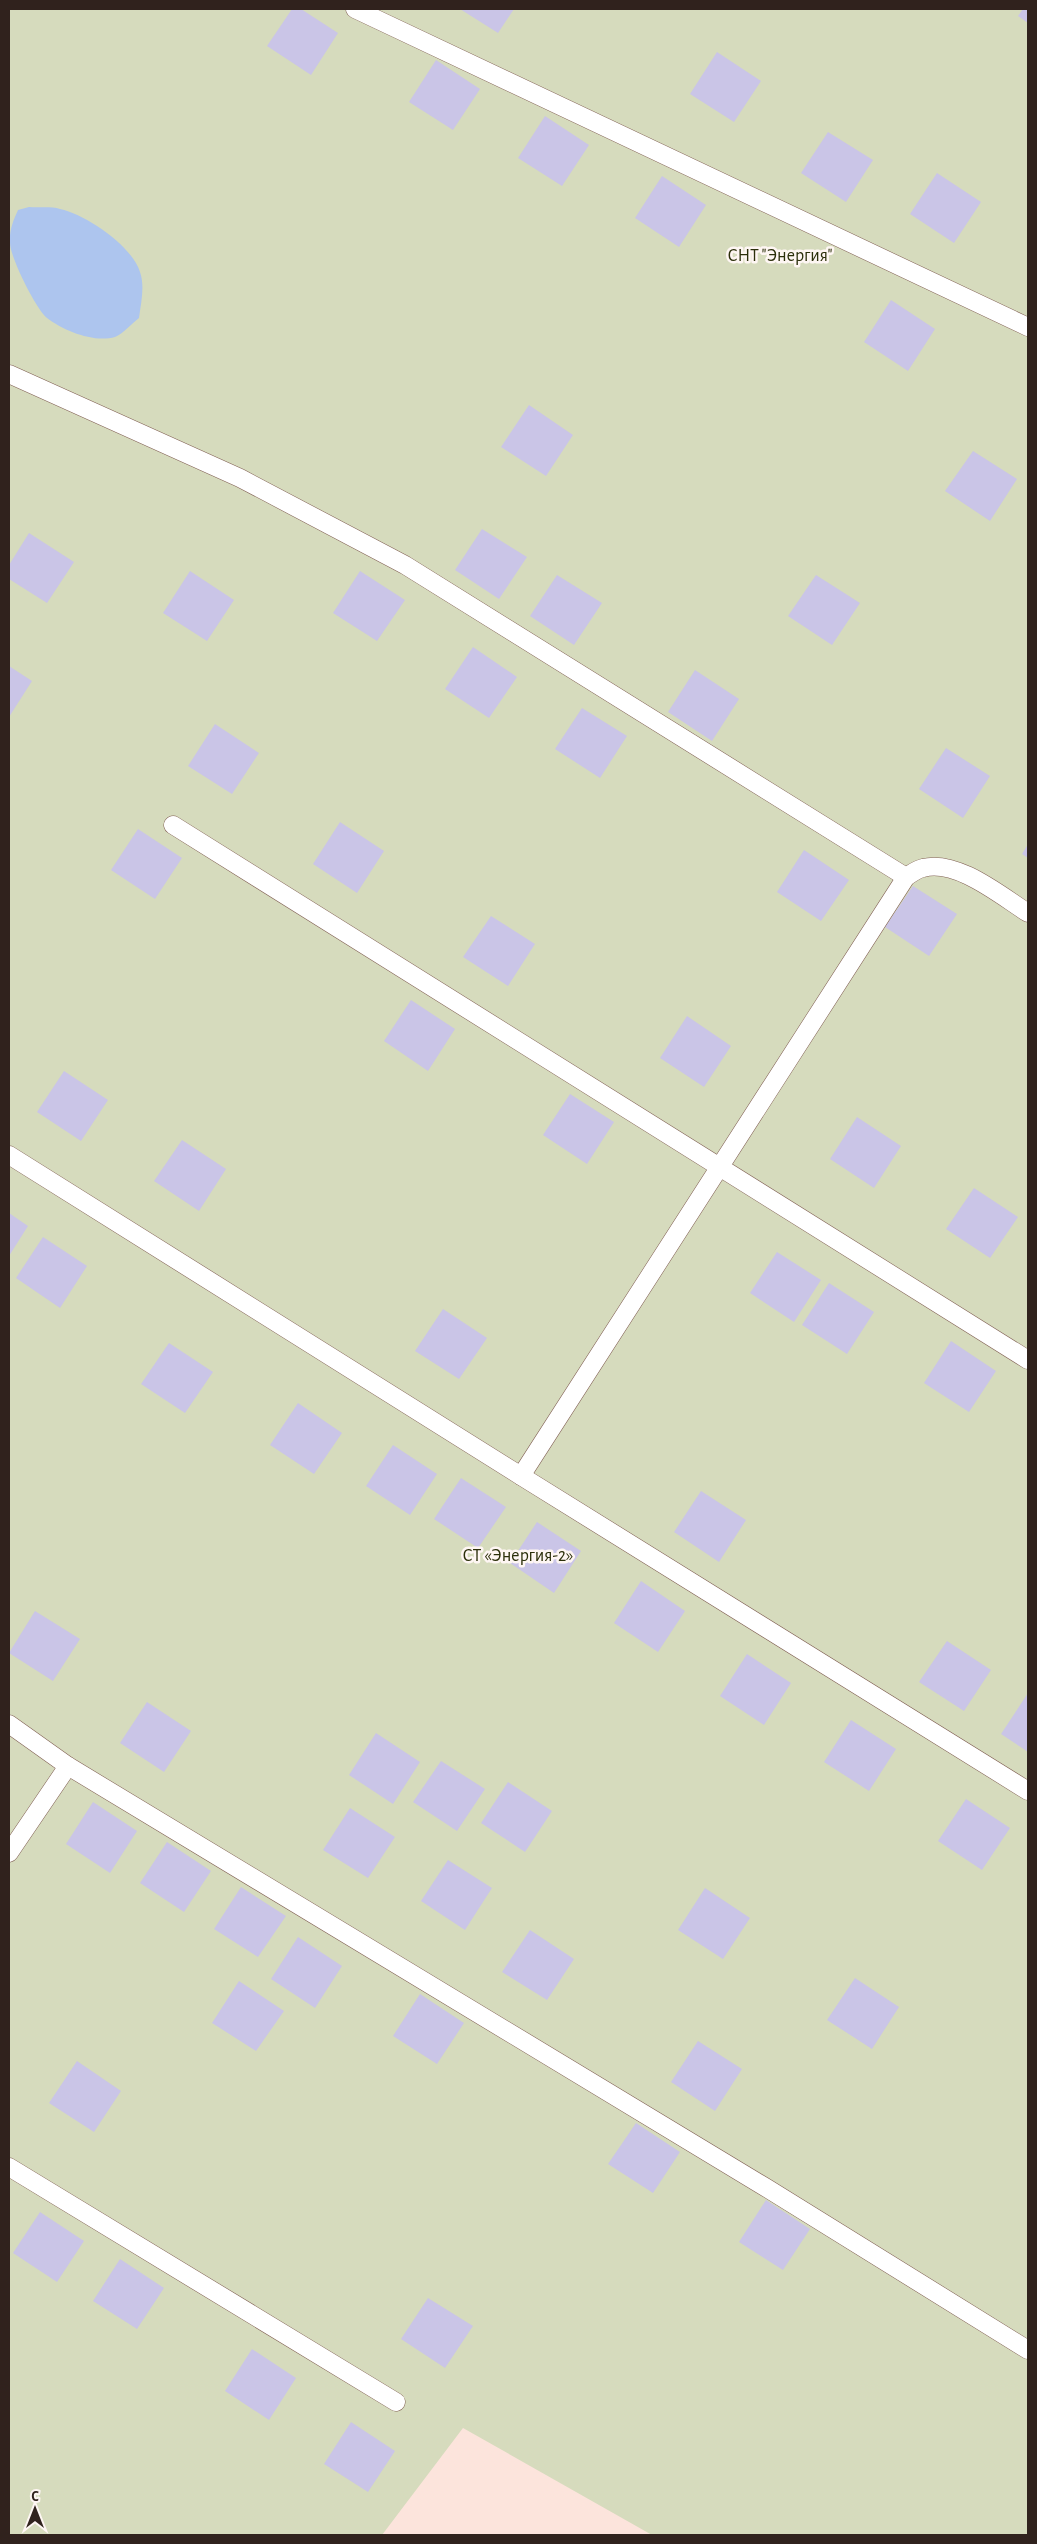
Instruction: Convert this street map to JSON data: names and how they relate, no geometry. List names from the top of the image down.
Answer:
{
  "parks": ["СНТ \"Энергия\"", "СТ «Энергия-2»"],
  "north": "top"
}
